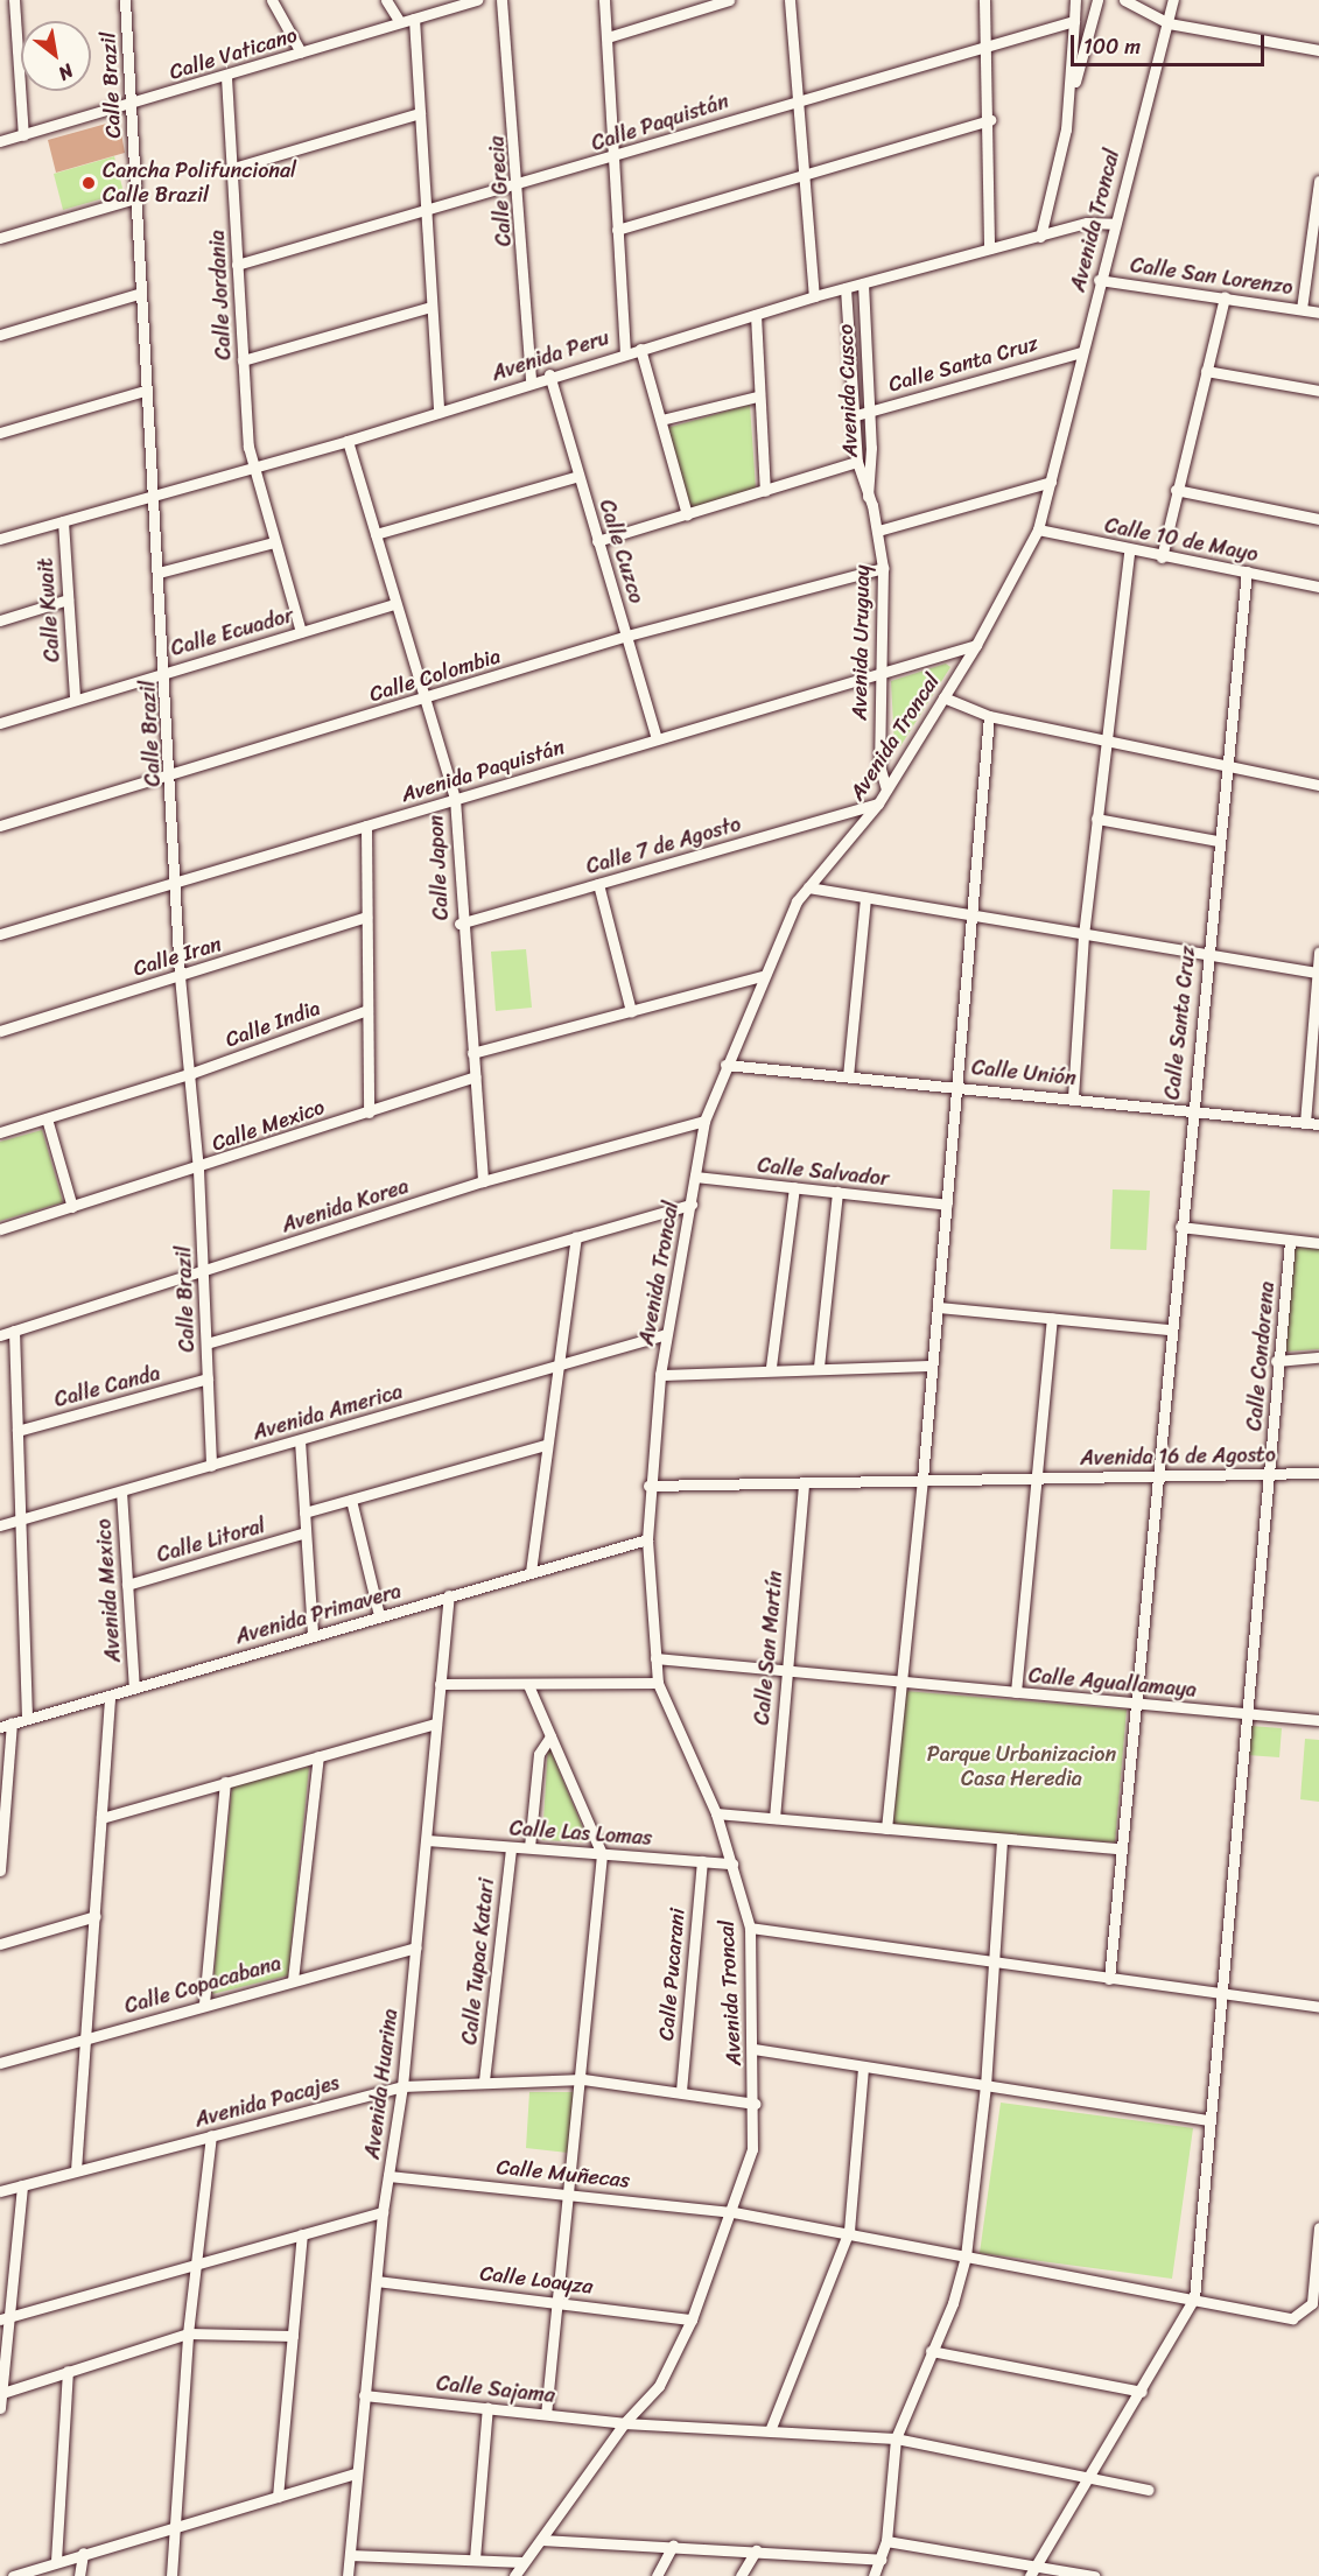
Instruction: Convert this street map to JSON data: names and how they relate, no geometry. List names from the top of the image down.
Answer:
{
  "streets": {
    "street": [
      "Calle Vaticano",
      "Calle Brazil",
      "Calle Paquistán",
      "Calle Grecia",
      "Avenida Troncal",
      "Calle San Lorenzo",
      "Calle Jordania",
      "Avenida Peru",
      "Calle Santa Cruz",
      "Avenida Cusco",
      "Calle 10 de Mayo",
      "Calle Cuzco",
      "Calle Kwait",
      "Calle Ecuador",
      "Avenida Uruguay",
      "Calle Colombia",
      "Avenida Paquistán",
      "Calle 7 de Agosto",
      "Calle Japon",
      "Calle Iran",
      "Calle India",
      "Calle Unión",
      "Calle Mexico",
      "Calle Salvador",
      "Avenida Korea",
      "Calle Condorena",
      "Calle Canda",
      "Avenida America",
      "Avenida 16 de Agosto",
      "Calle Litoral",
      "Avenida Mexico",
      "Avenida Primavera",
      "Calle San Martín",
      "Calle Aguallamaya",
      "Calle Las Lomas",
      "Calle Tupac Katari",
      "Calle Pucarani",
      "Calle Copacabana",
      "Avenida Huarina",
      "Avenida Pacajes",
      "Calle Muñecas",
      "Calle Loayza",
      "Calle Sajama"
    ]
  },
  "crossings": [
    ["Calle Vaticano", "Calle Brazil"],
    ["Calle Vaticano", "Calle Jordania"],
    ["Calle Brazil", "Avenida Peru"],
    ["Calle Brazil", "Calle Ecuador"],
    ["Calle Brazil", "Calle Colombia"],
    ["Calle Brazil", "Avenida Paquistán"],
    ["Calle Brazil", "Calle Iran"],
    ["Calle Brazil", "Calle India"],
    ["Calle Brazil", "Calle Mexico"],
    ["Calle Brazil", "Avenida Korea"],
    ["Calle Brazil", "Calle Canda"],
    ["Calle Brazil", "Avenida America"],
    ["Calle Paquistán", "Calle Grecia"],
    ["Calle Paquistán", "Calle Jordania"],
    ["Calle Grecia", "Avenida Peru"],
    ["Avenida Troncal", "Calle San Lorenzo"],
    ["Avenida Troncal", "Avenida Peru"],
    ["Avenida Troncal", "Calle Santa Cruz"],
    ["Avenida Troncal", "Calle 10 de Mayo"],
    ["Avenida Troncal", "Avenida Uruguay"],
    ["Avenida Troncal", "Avenida Paquistán"],
    ["Avenida Troncal", "Calle 7 de Agosto"],
    ["Avenida Troncal", "Calle Unión"],
    ["Avenida Troncal", "Calle Salvador"],
    ["Avenida Troncal", "Avenida Korea"],
    ["Avenida Troncal", "Avenida America"],
    ["Avenida Troncal", "Avenida 16 de Agosto"],
    ["Avenida Troncal", "Avenida Primavera"],
    ["Avenida Troncal", "Calle Aguallamaya"],
    ["Avenida Troncal", "Calle Las Lomas"],
    ["Avenida Troncal", "Avenida Pacajes"],
    ["Avenida Troncal", "Calle Muñecas"],
    ["Avenida Troncal", "Calle Loayza"],
    ["Avenida Troncal", "Calle Sajama"],
    ["Calle Jordania", "Avenida Peru"],
    ["Calle Jordania", "Calle Ecuador"],
    ["Avenida Peru", "Avenida Cusco"],
    ["Avenida Peru", "Calle Cuzco"],
    ["Avenida Peru", "Calle Kwait"],
    ["Avenida Peru", "Avenida Uruguay"],
    ["Avenida Peru", "Calle Japon"],
    ["Calle Santa Cruz", "Avenida Cusco"],
    ["Calle Santa Cruz", "Calle 10 de Mayo"],
    ["Calle Santa Cruz", "Avenida Uruguay"],
    ["Calle Santa Cruz", "Calle Unión"],
    ["Calle Santa Cruz", "Avenida 16 de Agosto"],
    ["Calle Santa Cruz", "Calle Aguallamaya"],
    ["Avenida Cusco", "Avenida Uruguay"],
    ["Calle Cuzco", "Calle Colombia"],
    ["Calle Cuzco", "Avenida Paquistán"],
    ["Calle Kwait", "Calle Ecuador"],
    ["Calle Ecuador", "Calle Japon"],
    ["Avenida Uruguay", "Calle Colombia"],
    ["Avenida Uruguay", "Avenida Paquistán"],
    ["Calle Colombia", "Calle Japon"],
    ["Avenida Paquistán", "Calle Japon"],
    ["Calle 7 de Agosto", "Calle Japon"],
    ["Calle Japon", "Calle Mexico"],
    ["Calle Japon", "Avenida Korea"],
    ["Calle Condorena", "Avenida 16 de Agosto"],
    ["Calle Condorena", "Calle Aguallamaya"],
    ["Calle Condorena", "Calle Muñecas"],
    ["Avenida America", "Avenida Mexico"],
    ["Avenida 16 de Agosto", "Calle San Martín"],
    ["Calle Litoral", "Avenida Mexico"],
    ["Avenida Mexico", "Avenida Primavera"],
    ["Avenida Primavera", "Avenida Huarina"],
    ["Calle San Martín", "Calle Aguallamaya"],
    ["Calle Las Lomas", "Calle Tupac Katari"],
    ["Calle Las Lomas", "Calle Pucarani"],
    ["Calle Las Lomas", "Avenida Huarina"],
    ["Calle Tupac Katari", "Avenida Pacajes"],
    ["Calle Pucarani", "Avenida Pacajes"],
    ["Calle Copacabana", "Avenida Huarina"],
    ["Avenida Huarina", "Avenida Pacajes"],
    ["Avenida Huarina", "Calle Muñecas"],
    ["Avenida Huarina", "Calle Loayza"],
    ["Avenida Huarina", "Calle Sajama"]
  ],
  "parks": ["Parque Urbanizacion Casa Heredia"],
  "places": ["Cancha Polifuncional Calle Brazil"],
  "scale_bar": "100 m",
  "north": "bottom right"
}
